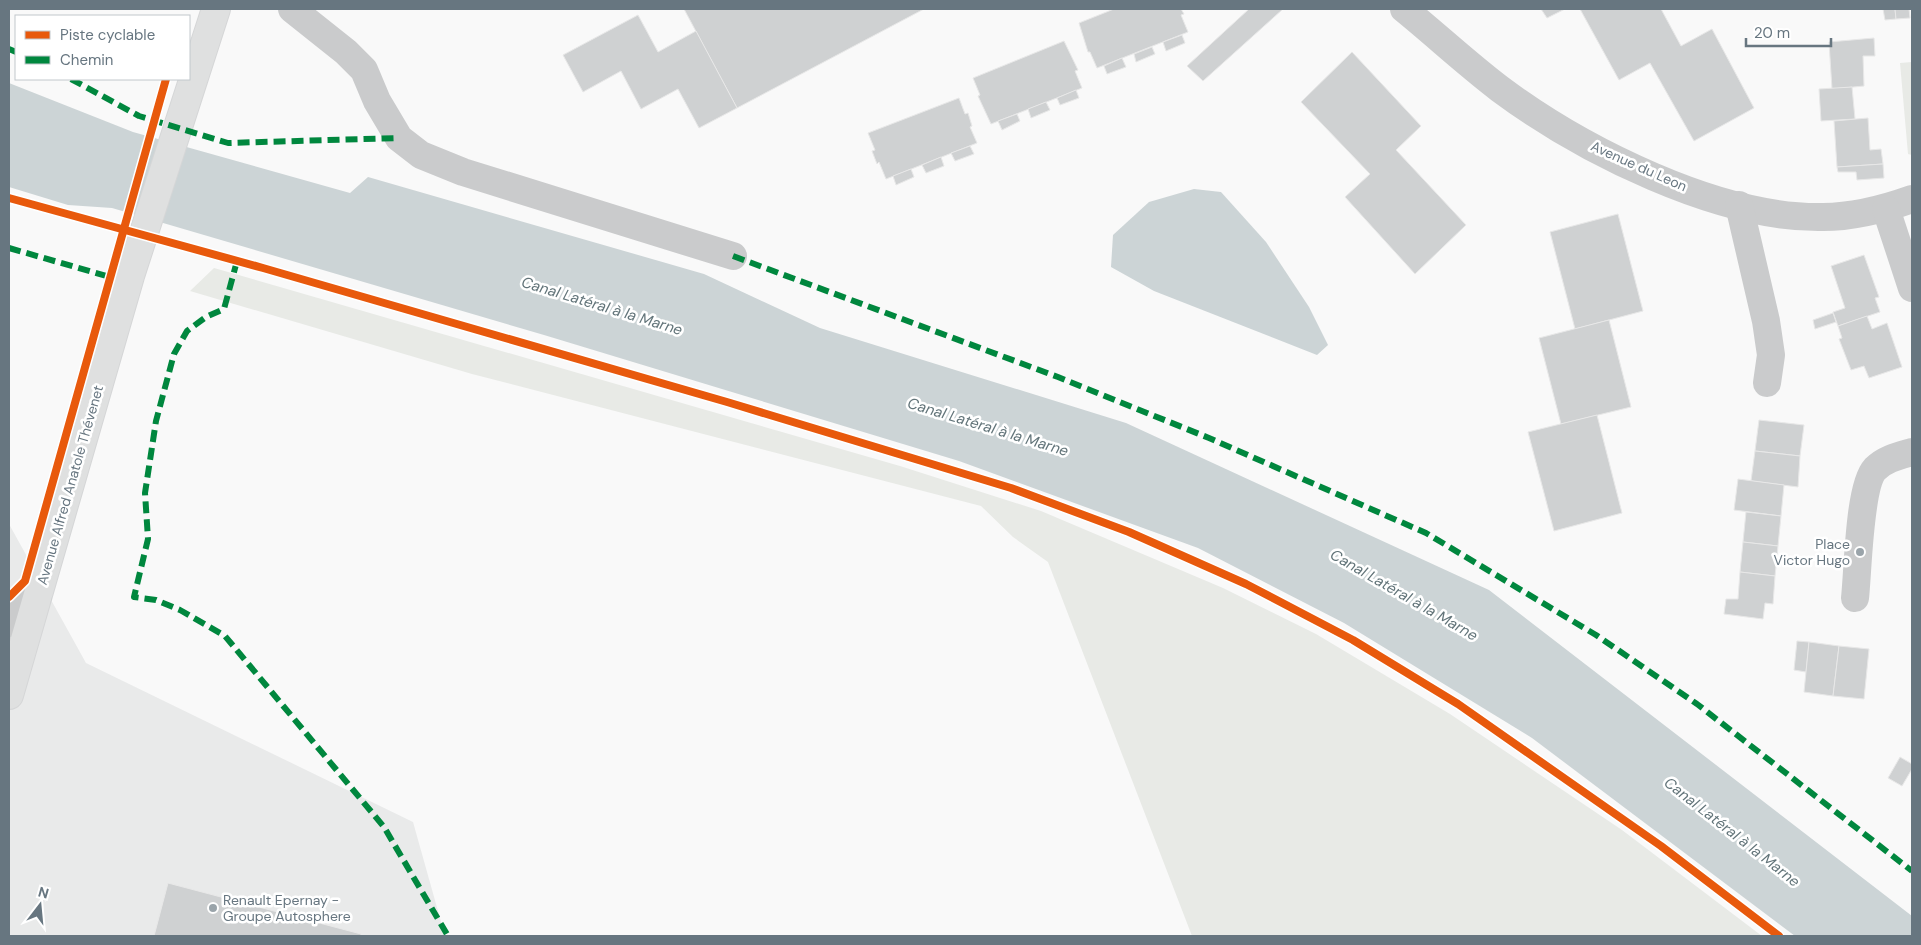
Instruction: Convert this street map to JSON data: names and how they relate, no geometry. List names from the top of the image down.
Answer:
{
  "streets": {
    "main road": ["Avenue Alfred Anatole Thévenet"],
    "street": ["Avenue du Leon"]
  },
  "water": ["Canal Latéral à la Marne"],
  "places": ["Place Victor Hugo", "Renault Epernay - Groupe Autosphere"],
  "legend": ["Piste cyclable", "Chemin"],
  "scale_bar": "20 m",
  "north": "top"
}
